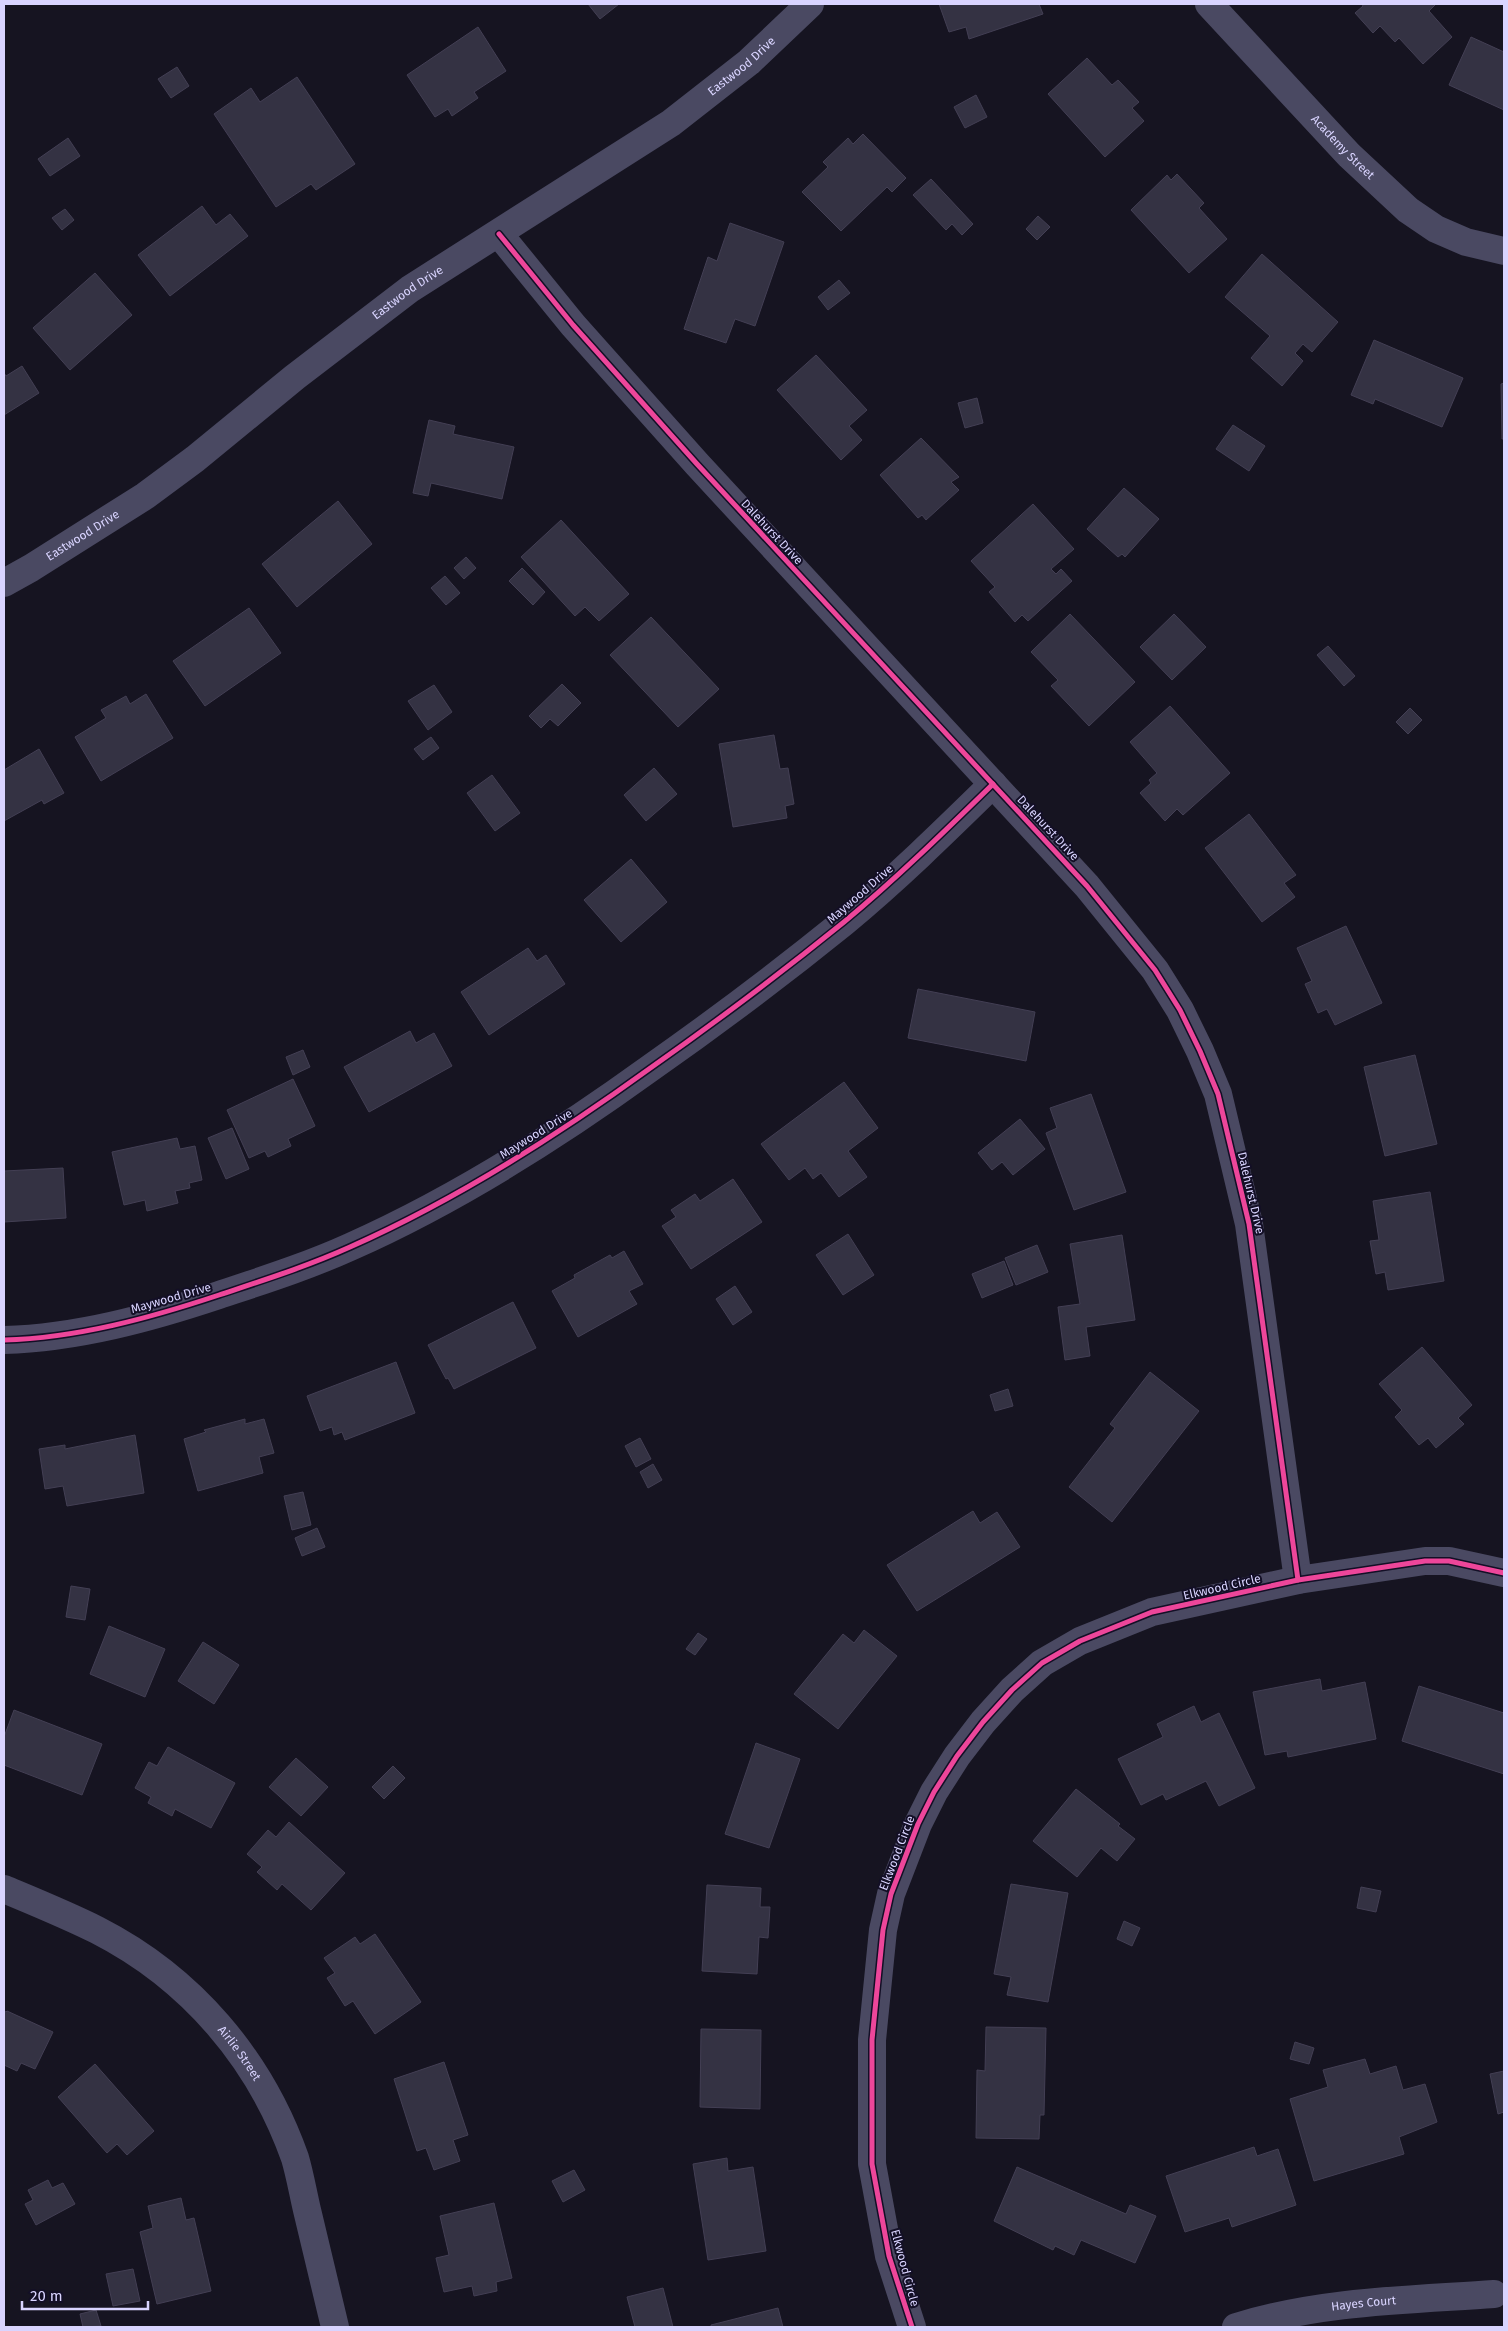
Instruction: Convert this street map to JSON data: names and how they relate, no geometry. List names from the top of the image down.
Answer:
{
  "streets": {
    "street": [
      "Eastwood Drive",
      "Academy Street",
      "Dalehurst Drive",
      "Maywood Drive",
      "Elkwood Circle",
      "Airlie Street",
      "Hayes Court"
    ]
  },
  "crossings": [
    ["Eastwood Drive", "Dalehurst Drive"],
    ["Dalehurst Drive", "Maywood Drive"],
    ["Dalehurst Drive", "Elkwood Circle"]
  ],
  "scale_bar": "20 m"
}
